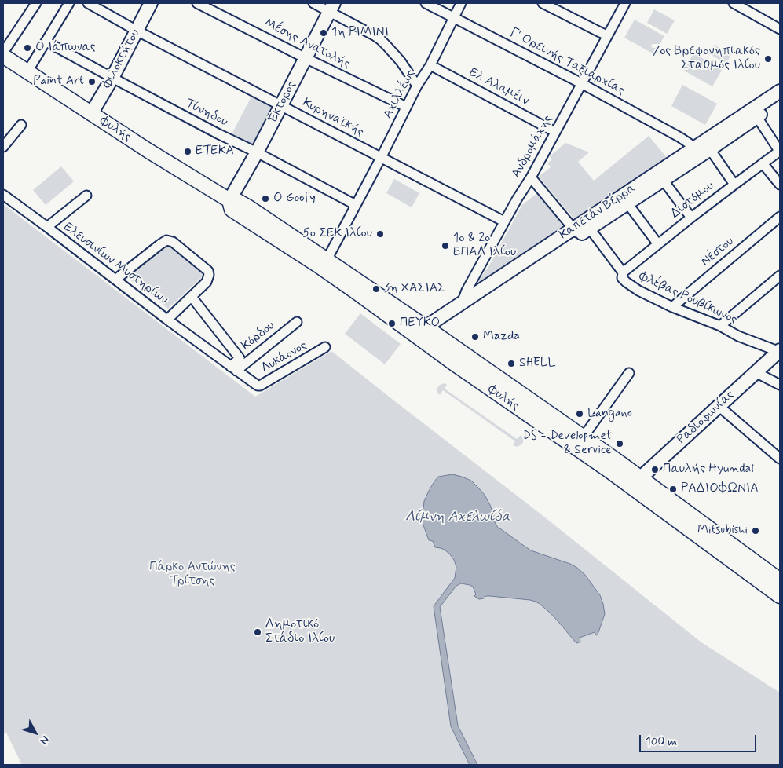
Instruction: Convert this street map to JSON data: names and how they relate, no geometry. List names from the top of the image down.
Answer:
{
  "streets": {
    "main road": ["Φυλής"],
    "street": [
      "Μέσης Ανατολής",
      "Φιλοκτήτου",
      "Γ' Ορεινής Ταξιαρχίας",
      "Ελ Αλαμέιν",
      "Αχιλλέως",
      "Έκτορος",
      "Τύνηδου",
      "Κυρηναϊκής",
      "Ανδρομάχης",
      "Διστόμου",
      "Καπετάν Βέρρα",
      "Νέστου",
      "Ελευσινίων Μυστηρίων",
      "Φλέβας Ρουβίκωνος",
      "Κόρδου",
      "Λυκάονος",
      "Ραδιοφωνίας"
    ]
  },
  "crossings": [
    ["Μέσης Ανατολής", "Αχιλλέως"],
    ["Μέσης Ανατολής", "Έκτορος"],
    ["Φιλοκτήτου", "Τύνηδου"],
    ["Φιλοκτήτου", "Κυρηναϊκής"],
    ["Φιλοκτήτου", "Φυλής"],
    ["Γ' Ορεινής Ταξιαρχίας", "Αχιλλέως"],
    ["Γ' Ορεινής Ταξιαρχίας", "Ανδρομάχης"],
    ["Γ' Ορεινής Ταξιαρχίας", "Καπετάν Βέρρα"],
    ["Ελ Αλαμέιν", "Αχιλλέως"],
    ["Ελ Αλαμέιν", "Ανδρομάχης"],
    ["Αχιλλέως", "Τύνηδου"],
    ["Αχιλλέως", "Κυρηναϊκής"],
    ["Αχιλλέως", "Φυλής"],
    ["Έκτορος", "Τύνηδου"],
    ["Έκτορος", "Κυρηναϊκής"],
    ["Έκτορος", "Φυλής"],
    ["Κυρηναϊκής", "Ανδρομάχης"],
    ["Φυλής", "Καπετάν Βέρρα"],
    ["Φυλής", "Ραδιοφωνίας"],
    ["Ανδρομάχης", "Καπετάν Βέρρα"],
    ["Διστόμου", "Φλέβας Ρουβίκωνος"],
    ["Καπετάν Βέρρα", "Φλέβας Ρουβίκωνος"],
    ["Νέστου", "Φλέβας Ρουβίκωνος"],
    ["Ελευσινίων Μυστηρίων", "Κόρδου"],
    ["Ελευσινίων Μυστηρίων", "Λυκάονος"],
    ["Φλέβας Ρουβίκωνος", "Ραδιοφωνίας"]
  ],
  "water": ["Λίμνη Αχελωίδα"],
  "parks": ["Πάρκο Αντώνης Τρίτσης"],
  "places": [
    "1η ΡΙΜΙΝΙ",
    "Ο Ιάπωνας",
    "7ος Βρεφονηπιακός Σταθμός Ιλίου",
    "Paint Art",
    "ΕΤΕΚΑ",
    "Ο Goofy",
    "5ο ΣΕΚ Ιλίου",
    "1ο & 2ο ΕΠΑΛ Ιλίου",
    "3η ΧΑΣΙΑΣ",
    "ΠΕΥΚΟ",
    "Mazda",
    "SHELL",
    "Langano",
    "DS - Developmet & Service",
    "Παυλής Hyundai",
    "ΡΑΔΙΟΦΩΝΙΑ",
    "Mitsubishi",
    "Δημοτικό Στάδιο Ιλίου"
  ],
  "scale_bar": "100 m",
  "north": "bottom right"
}
